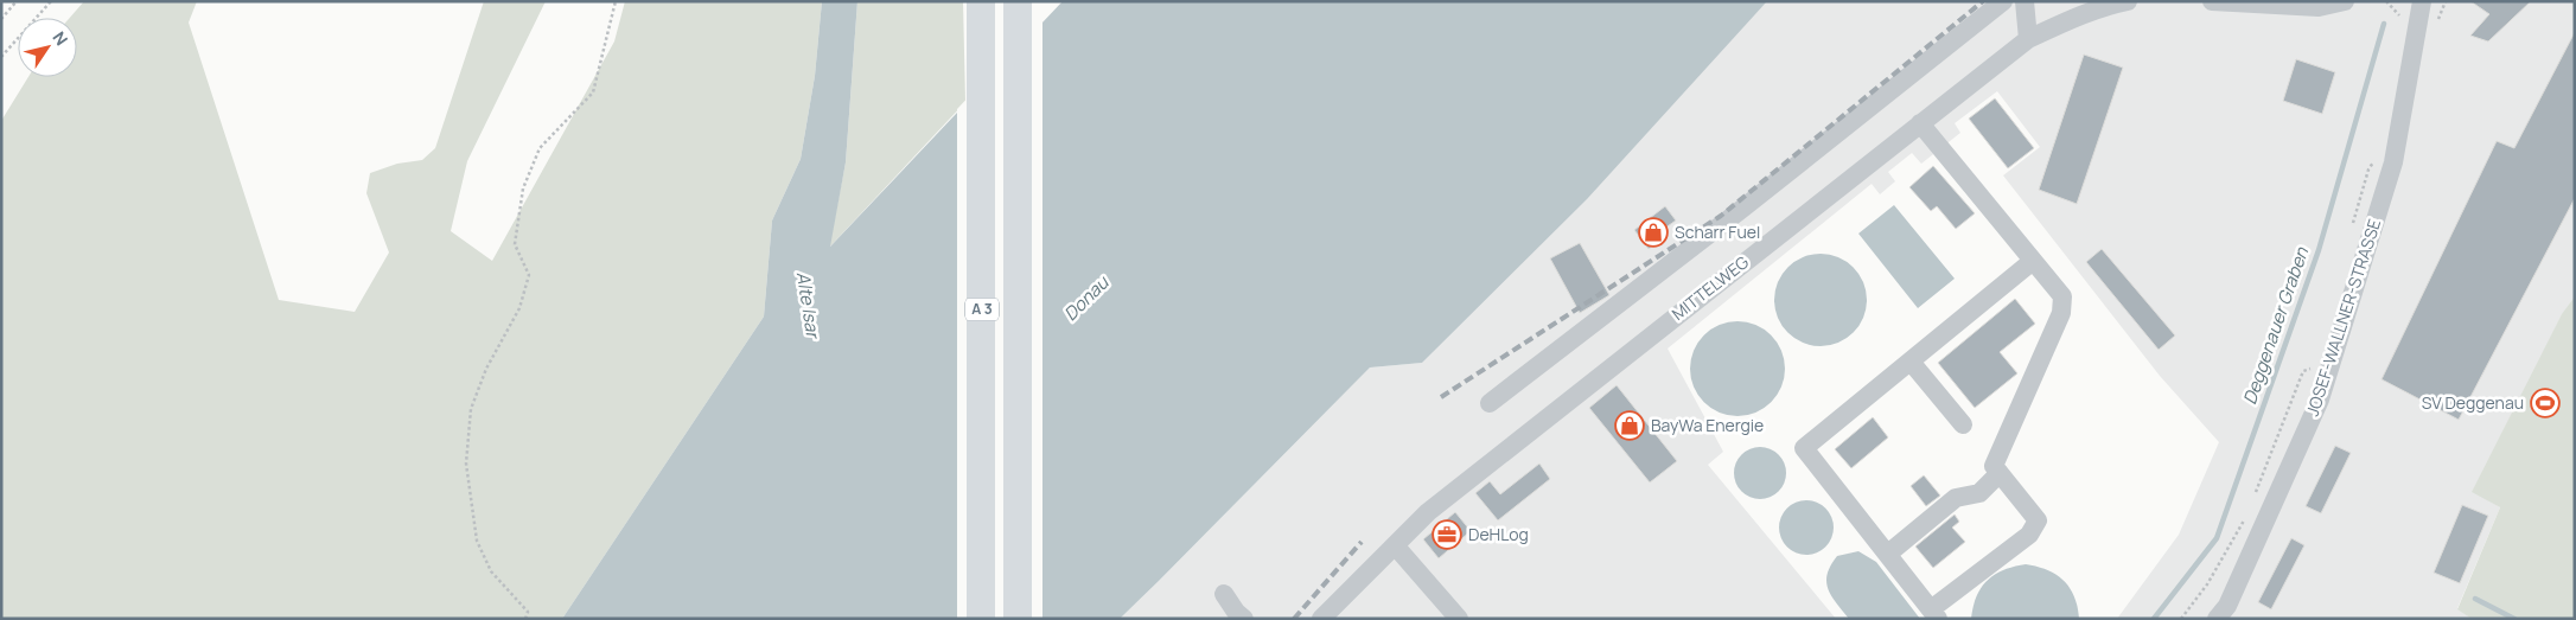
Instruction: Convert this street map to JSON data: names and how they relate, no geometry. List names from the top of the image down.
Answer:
{
  "streets": {
    "highway": ["A 3"],
    "street": ["MITTELWEG", "JOSEF-WALLNER-STRASSE"]
  },
  "water": ["Donau", "Alte Isar", "Deggenauer Graben"],
  "places": {
    "shop": ["Scharr Fuel", "BayWa Energie"],
    "sports": ["SV Deggenau"],
    "office": ["DeHLog"]
  },
  "north": "top right"
}
